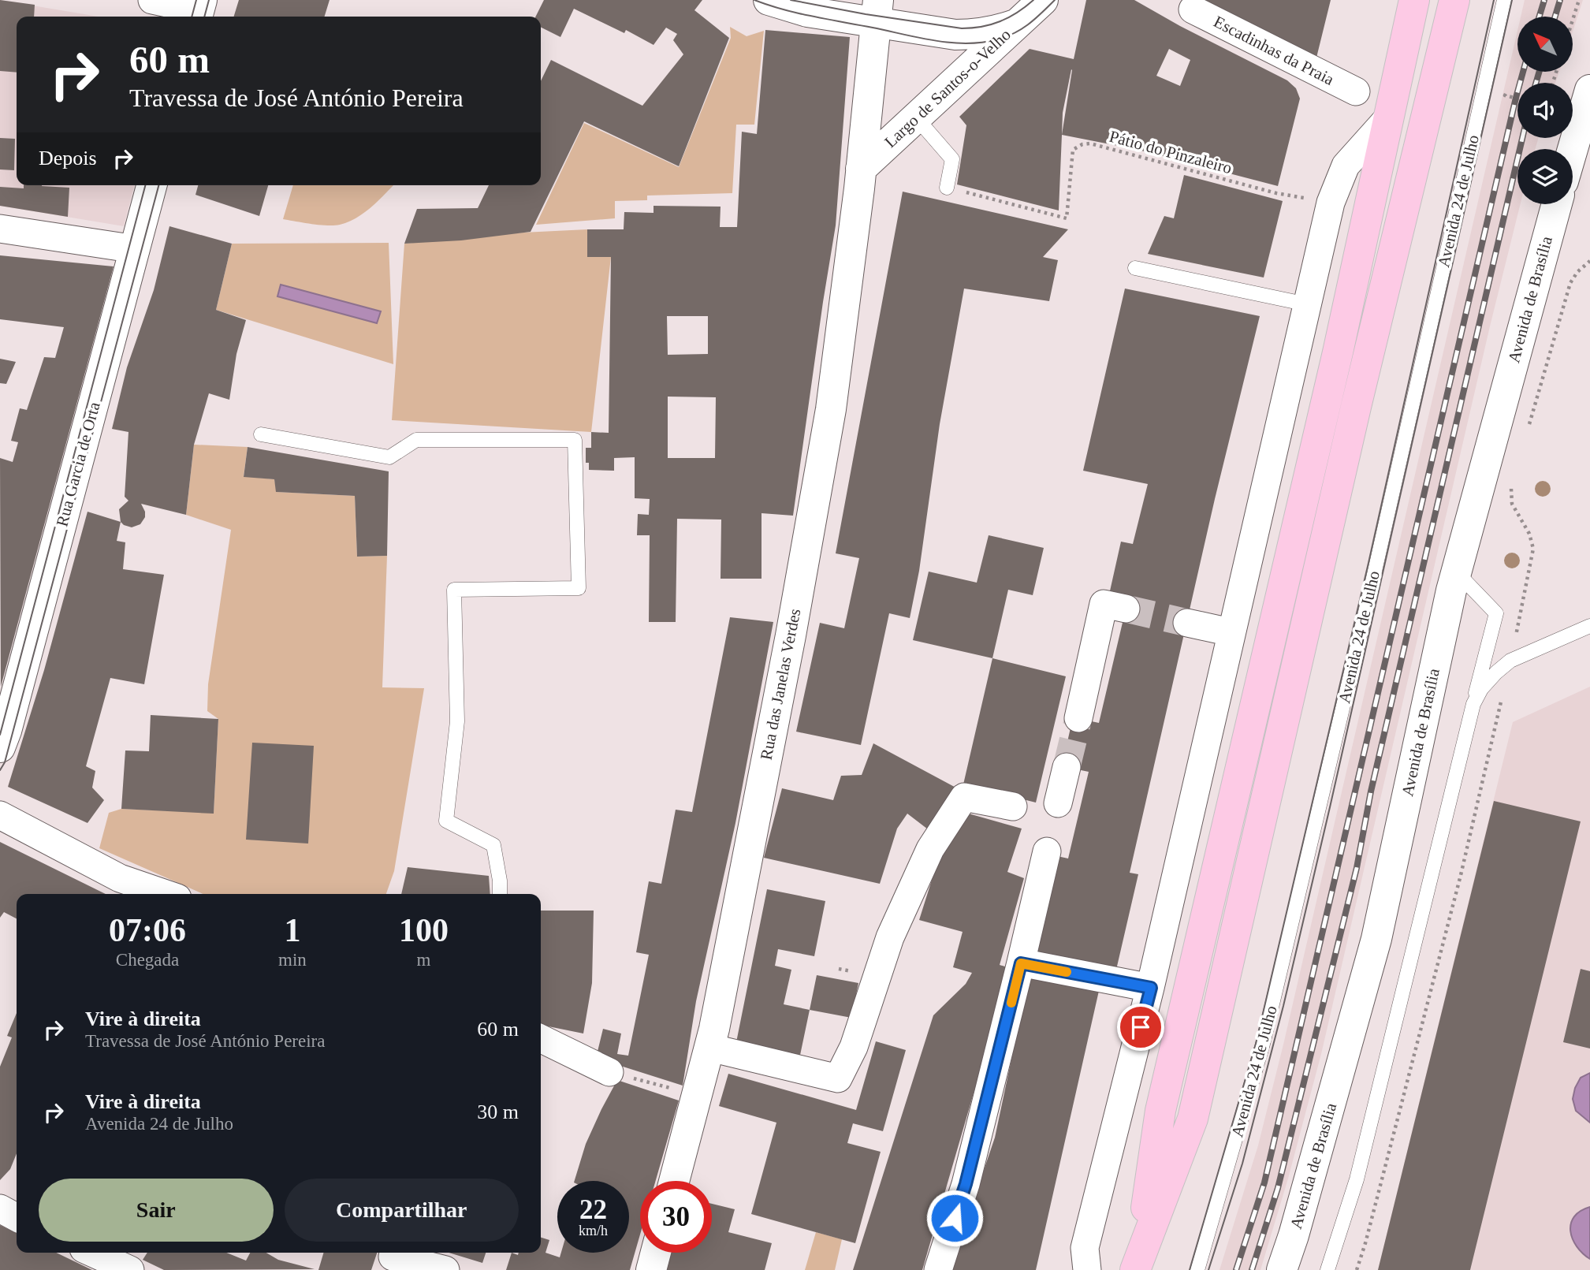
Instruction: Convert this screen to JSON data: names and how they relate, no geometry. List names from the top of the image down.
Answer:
{
  "streets": {
    "street": [
      "Escadinhas da Praia",
      "Largo de Santos-o-Velho",
      "Avenida de Brasília",
      "Rua Garcia de Orta",
      "Rua das Janelas Verdes"
    ],
    "lane": ["Avenida 24 de Julho"],
    "path": ["Pátio do Pinzaleiro"]
  },
  "crossings": [
    ["Largo de Santos-o-Velho", "Rua das Janelas Verdes"]
  ],
  "north": "top left",
  "page": {
    "turn": ["60 m", "Travessa de José António Pereira"],
    "then": "Depois",
    "eta": [
      "07:06",
      "Chegada",
      "1",
      "min",
      "100",
      "m"
    ],
    "list": [
      {
        "name": "Vire à direita",
        "note": "Travessa de José António Pereira",
        "value": "60 m"
      },
      {
        "name": "Vire à direita",
        "note": "Avenida 24 de Julho",
        "value": "30 m"
      }
    ],
    "buttons": ["Sair", "Compartilhar"],
    "speed": "22 km/h",
    "limit": "30"
  }
}
